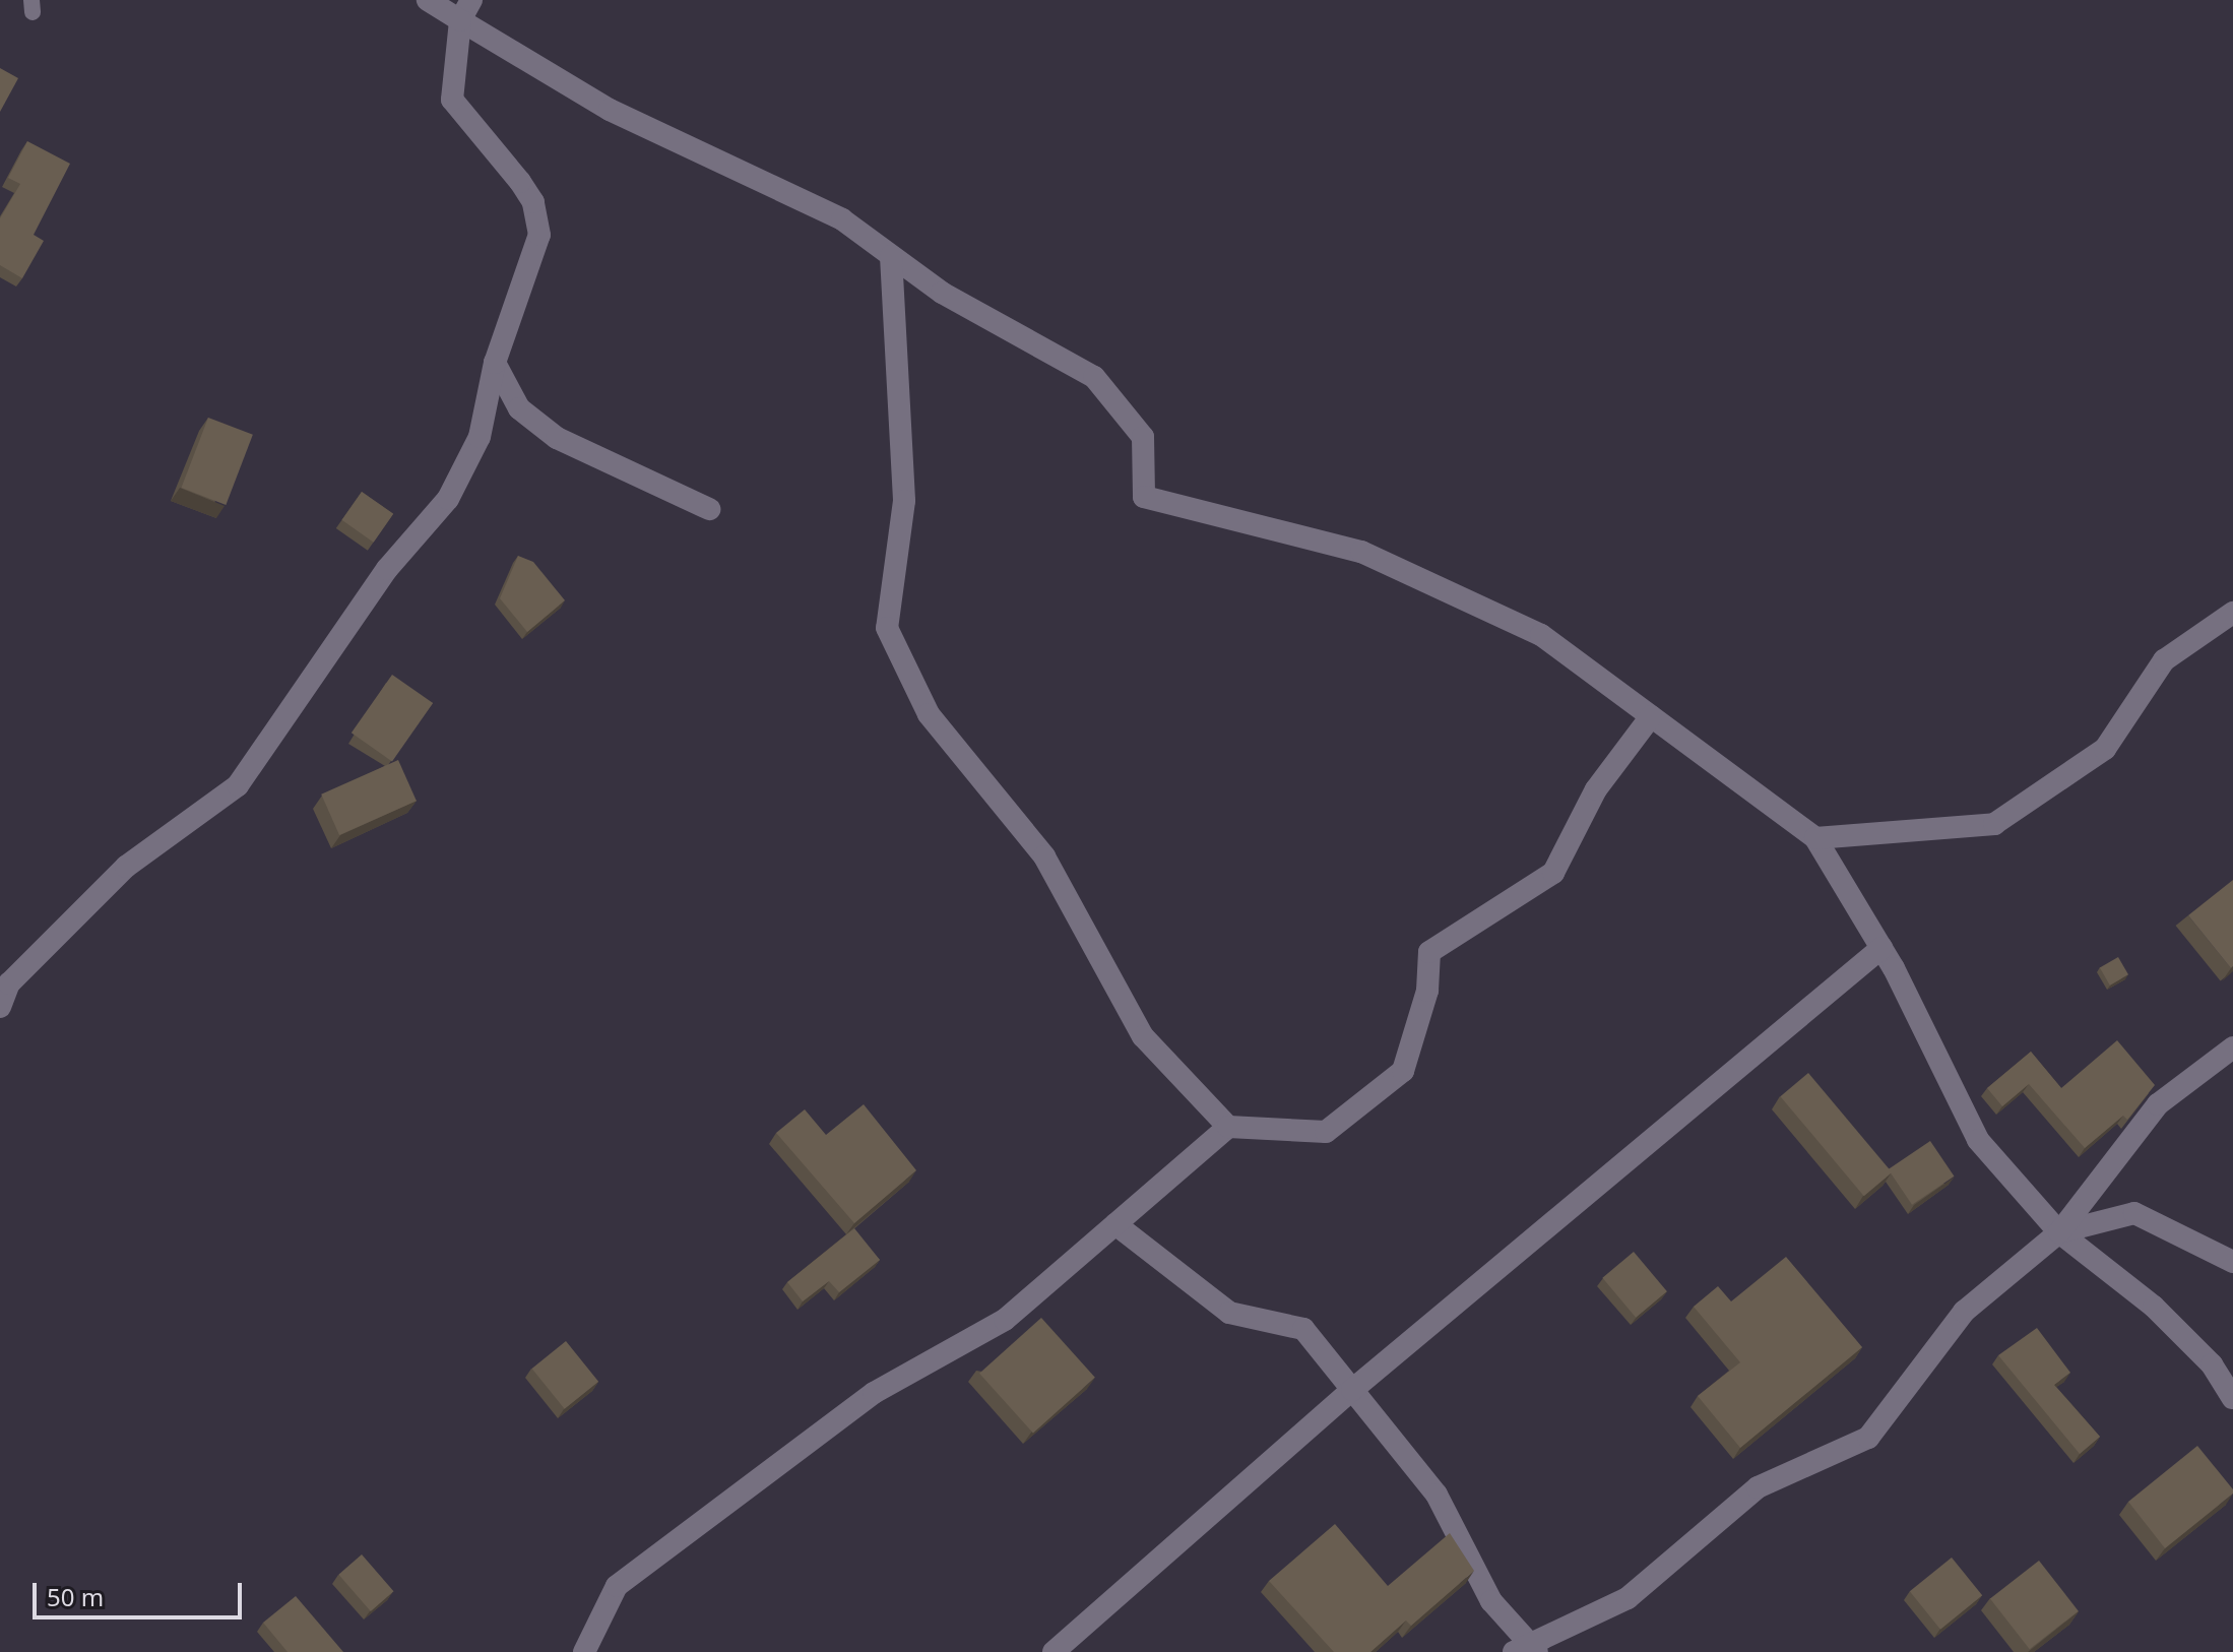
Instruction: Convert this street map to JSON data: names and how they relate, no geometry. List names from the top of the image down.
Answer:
{
  "scale_bar": "50 m"
}
